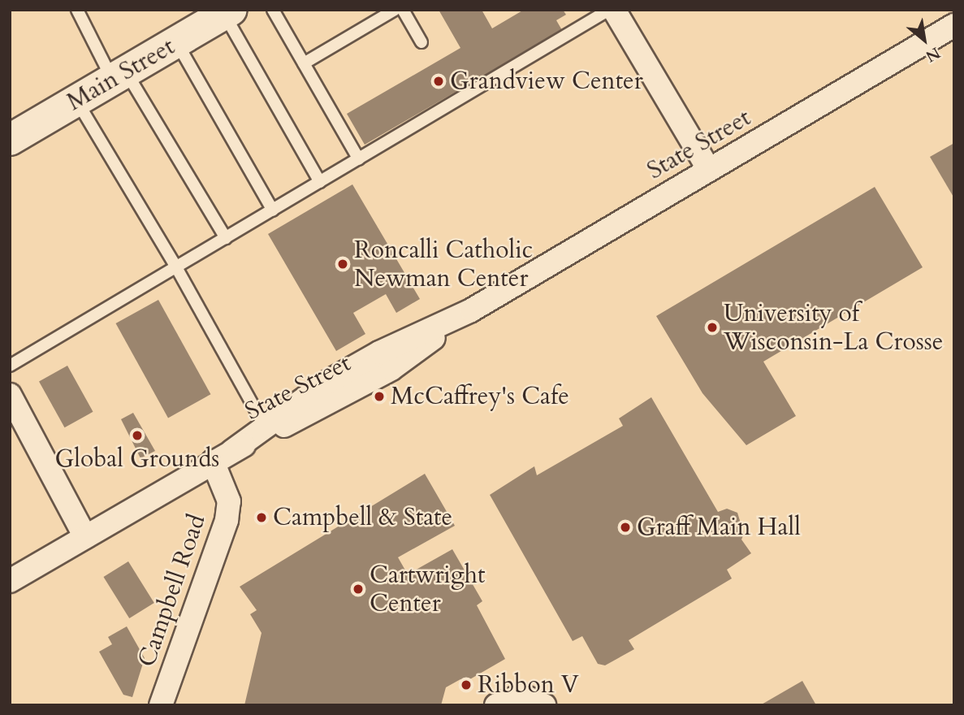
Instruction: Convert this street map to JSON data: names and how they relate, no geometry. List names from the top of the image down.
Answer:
{
  "streets": {
    "street": ["Main Street", "State Street", "Campbell Road"]
  },
  "crossings": [
    ["State Street", "Campbell Road"]
  ],
  "places": [
    "Grandview Center",
    "Roncalli Catholic Newman Center",
    "University of Wisconsin-La Crosse",
    "McCaffrey's Cafe",
    "Global Grounds",
    "Campbell & State",
    "Graff Main Hall",
    "Cartwright Center",
    "Ribbon V"
  ],
  "north": "bottom right"
}
